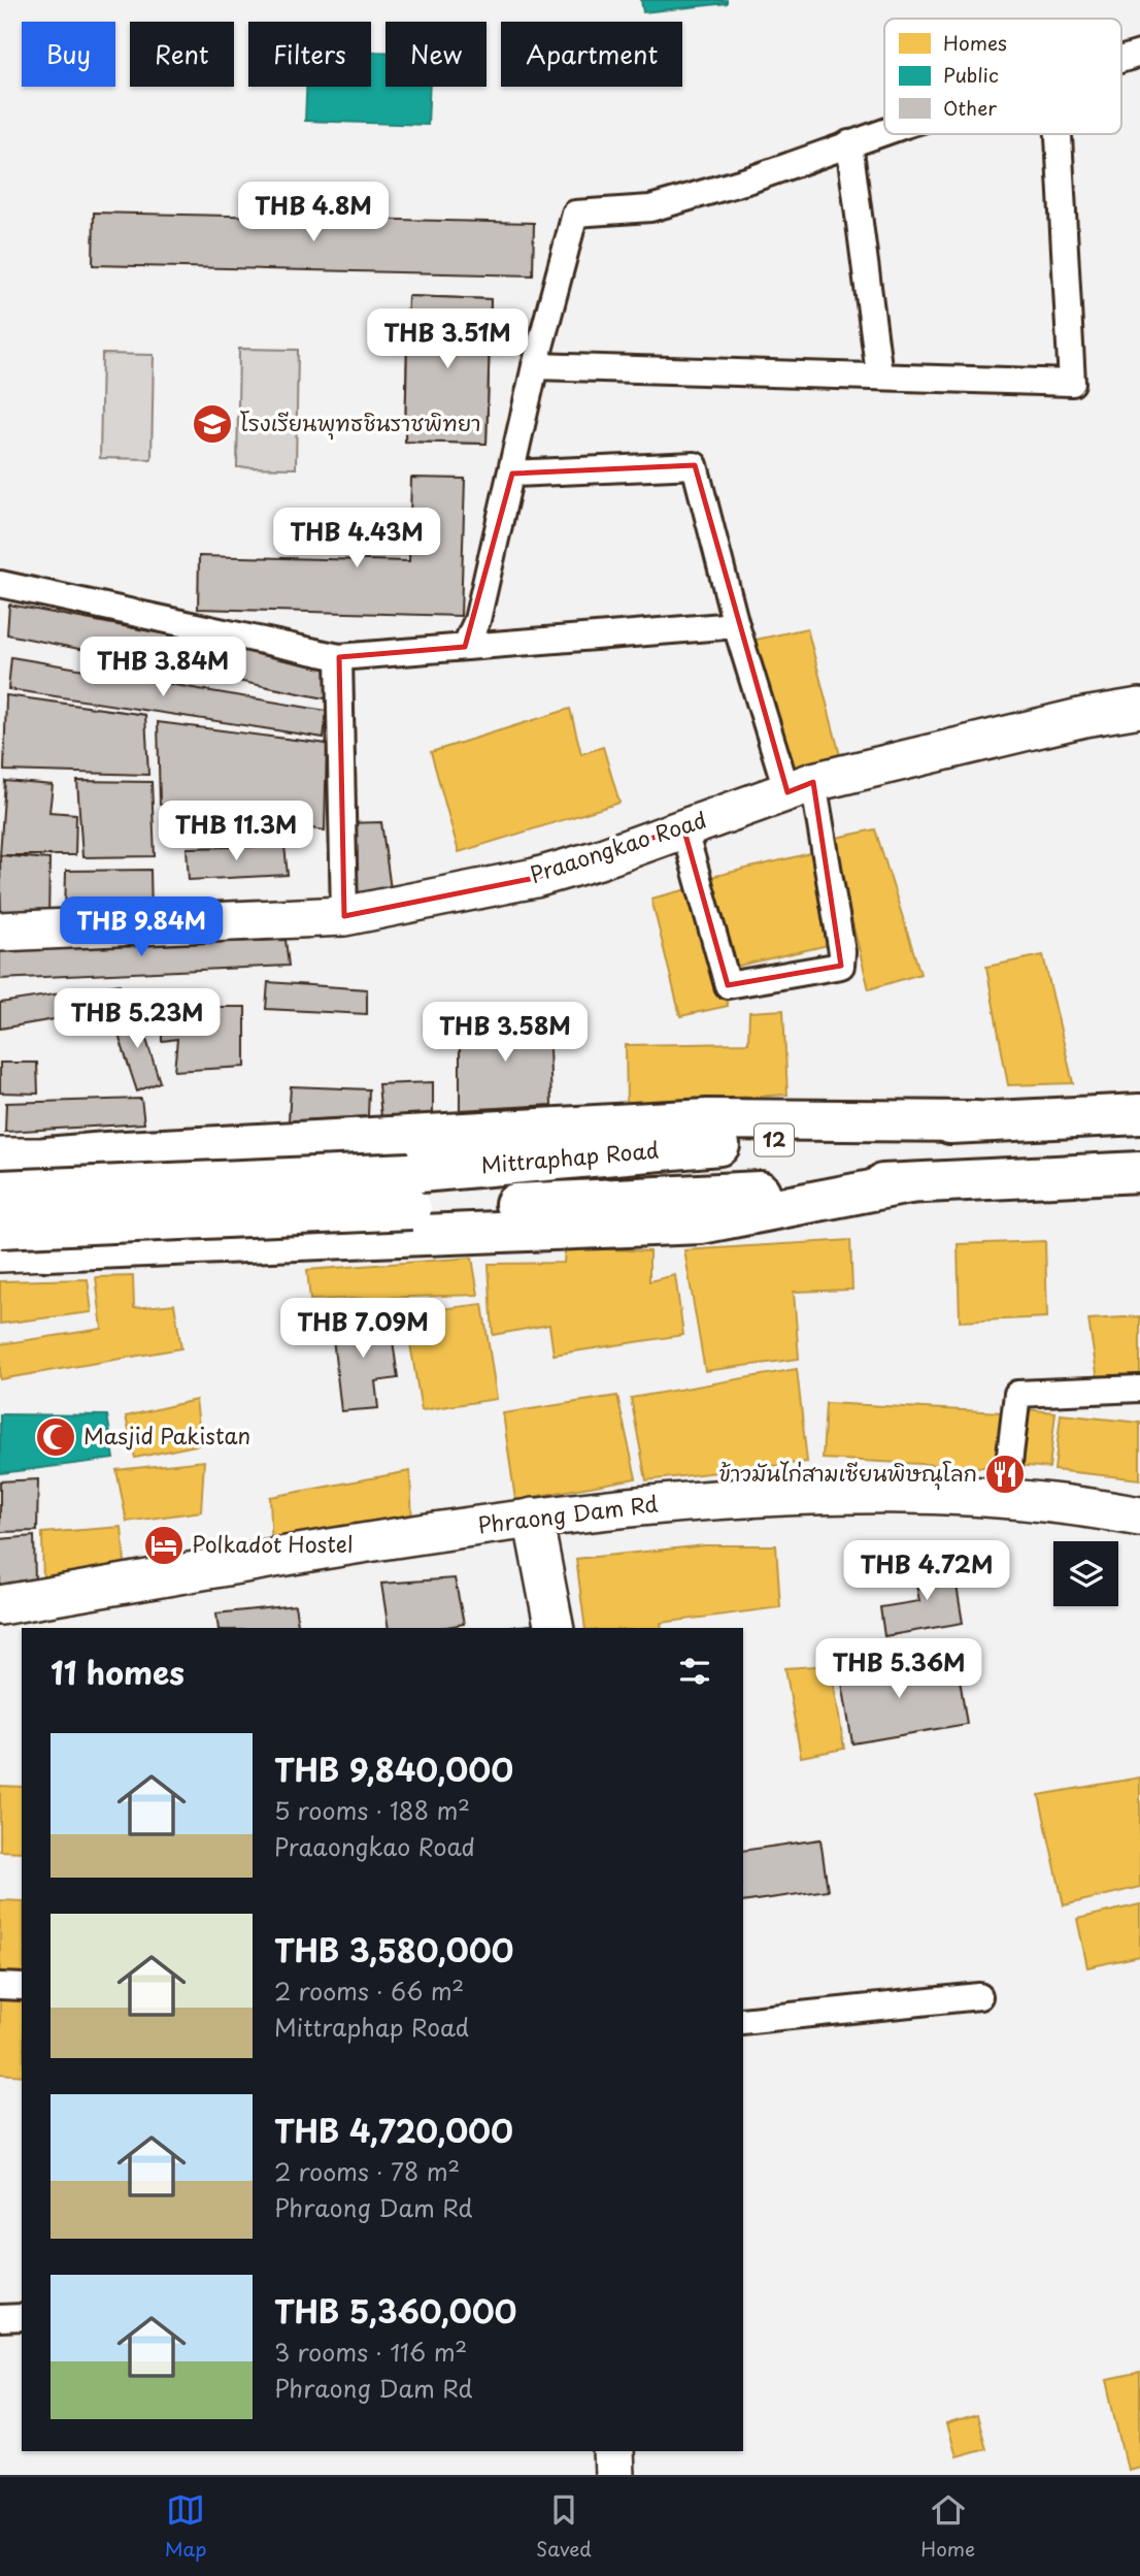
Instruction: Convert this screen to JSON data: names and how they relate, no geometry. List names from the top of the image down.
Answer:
{
  "streets": {
    "main road": ["12", "Mittraphap Road"],
    "street": ["Praaongkao Road", "Phraong Dam Rd"]
  },
  "places": {
    "school or university": ["โรงเรียนพุทธชินราชพิทยา"],
    "mosque": ["Masjid Pakistan"],
    "restaurant": ["ข้าวมันไก่สามเซียนพิษณุโลก"],
    "hotel": ["Polkadot Hostel"]
  },
  "legend": ["Homes", "Public", "Other"],
  "page": {
    "chip": [
      "Buy",
      "Rent",
      "Filters",
      "New",
      "Apartment"
    ],
    "price": [
      "THB 4.8M",
      "THB 3.51M",
      "THB 4.43M",
      "THB 3.84M",
      "THB 11.3M",
      "THB 9.84M",
      "THB 5.23M",
      "THB 3.58M",
      "THB 7.09M",
      "THB 4.72M",
      "THB 5.36M"
    ],
    "heading": "11 homes",
    "list": [
      {
        "name": "THB 9,840,000",
        "note": "5 rooms · 188 m² · Praaongkao Road"
      },
      {
        "name": "THB 3,580,000",
        "note": "2 rooms · 66 m² · Mittraphap Road"
      },
      {
        "name": "THB 4,720,000",
        "note": "2 rooms · 78 m² · Phraong Dam Rd"
      },
      {
        "name": "THB 5,360,000",
        "note": "3 rooms · 116 m² · Phraong Dam Rd"
      }
    ],
    "tabs": ["Map", "Saved", "Home"]
  }
}
